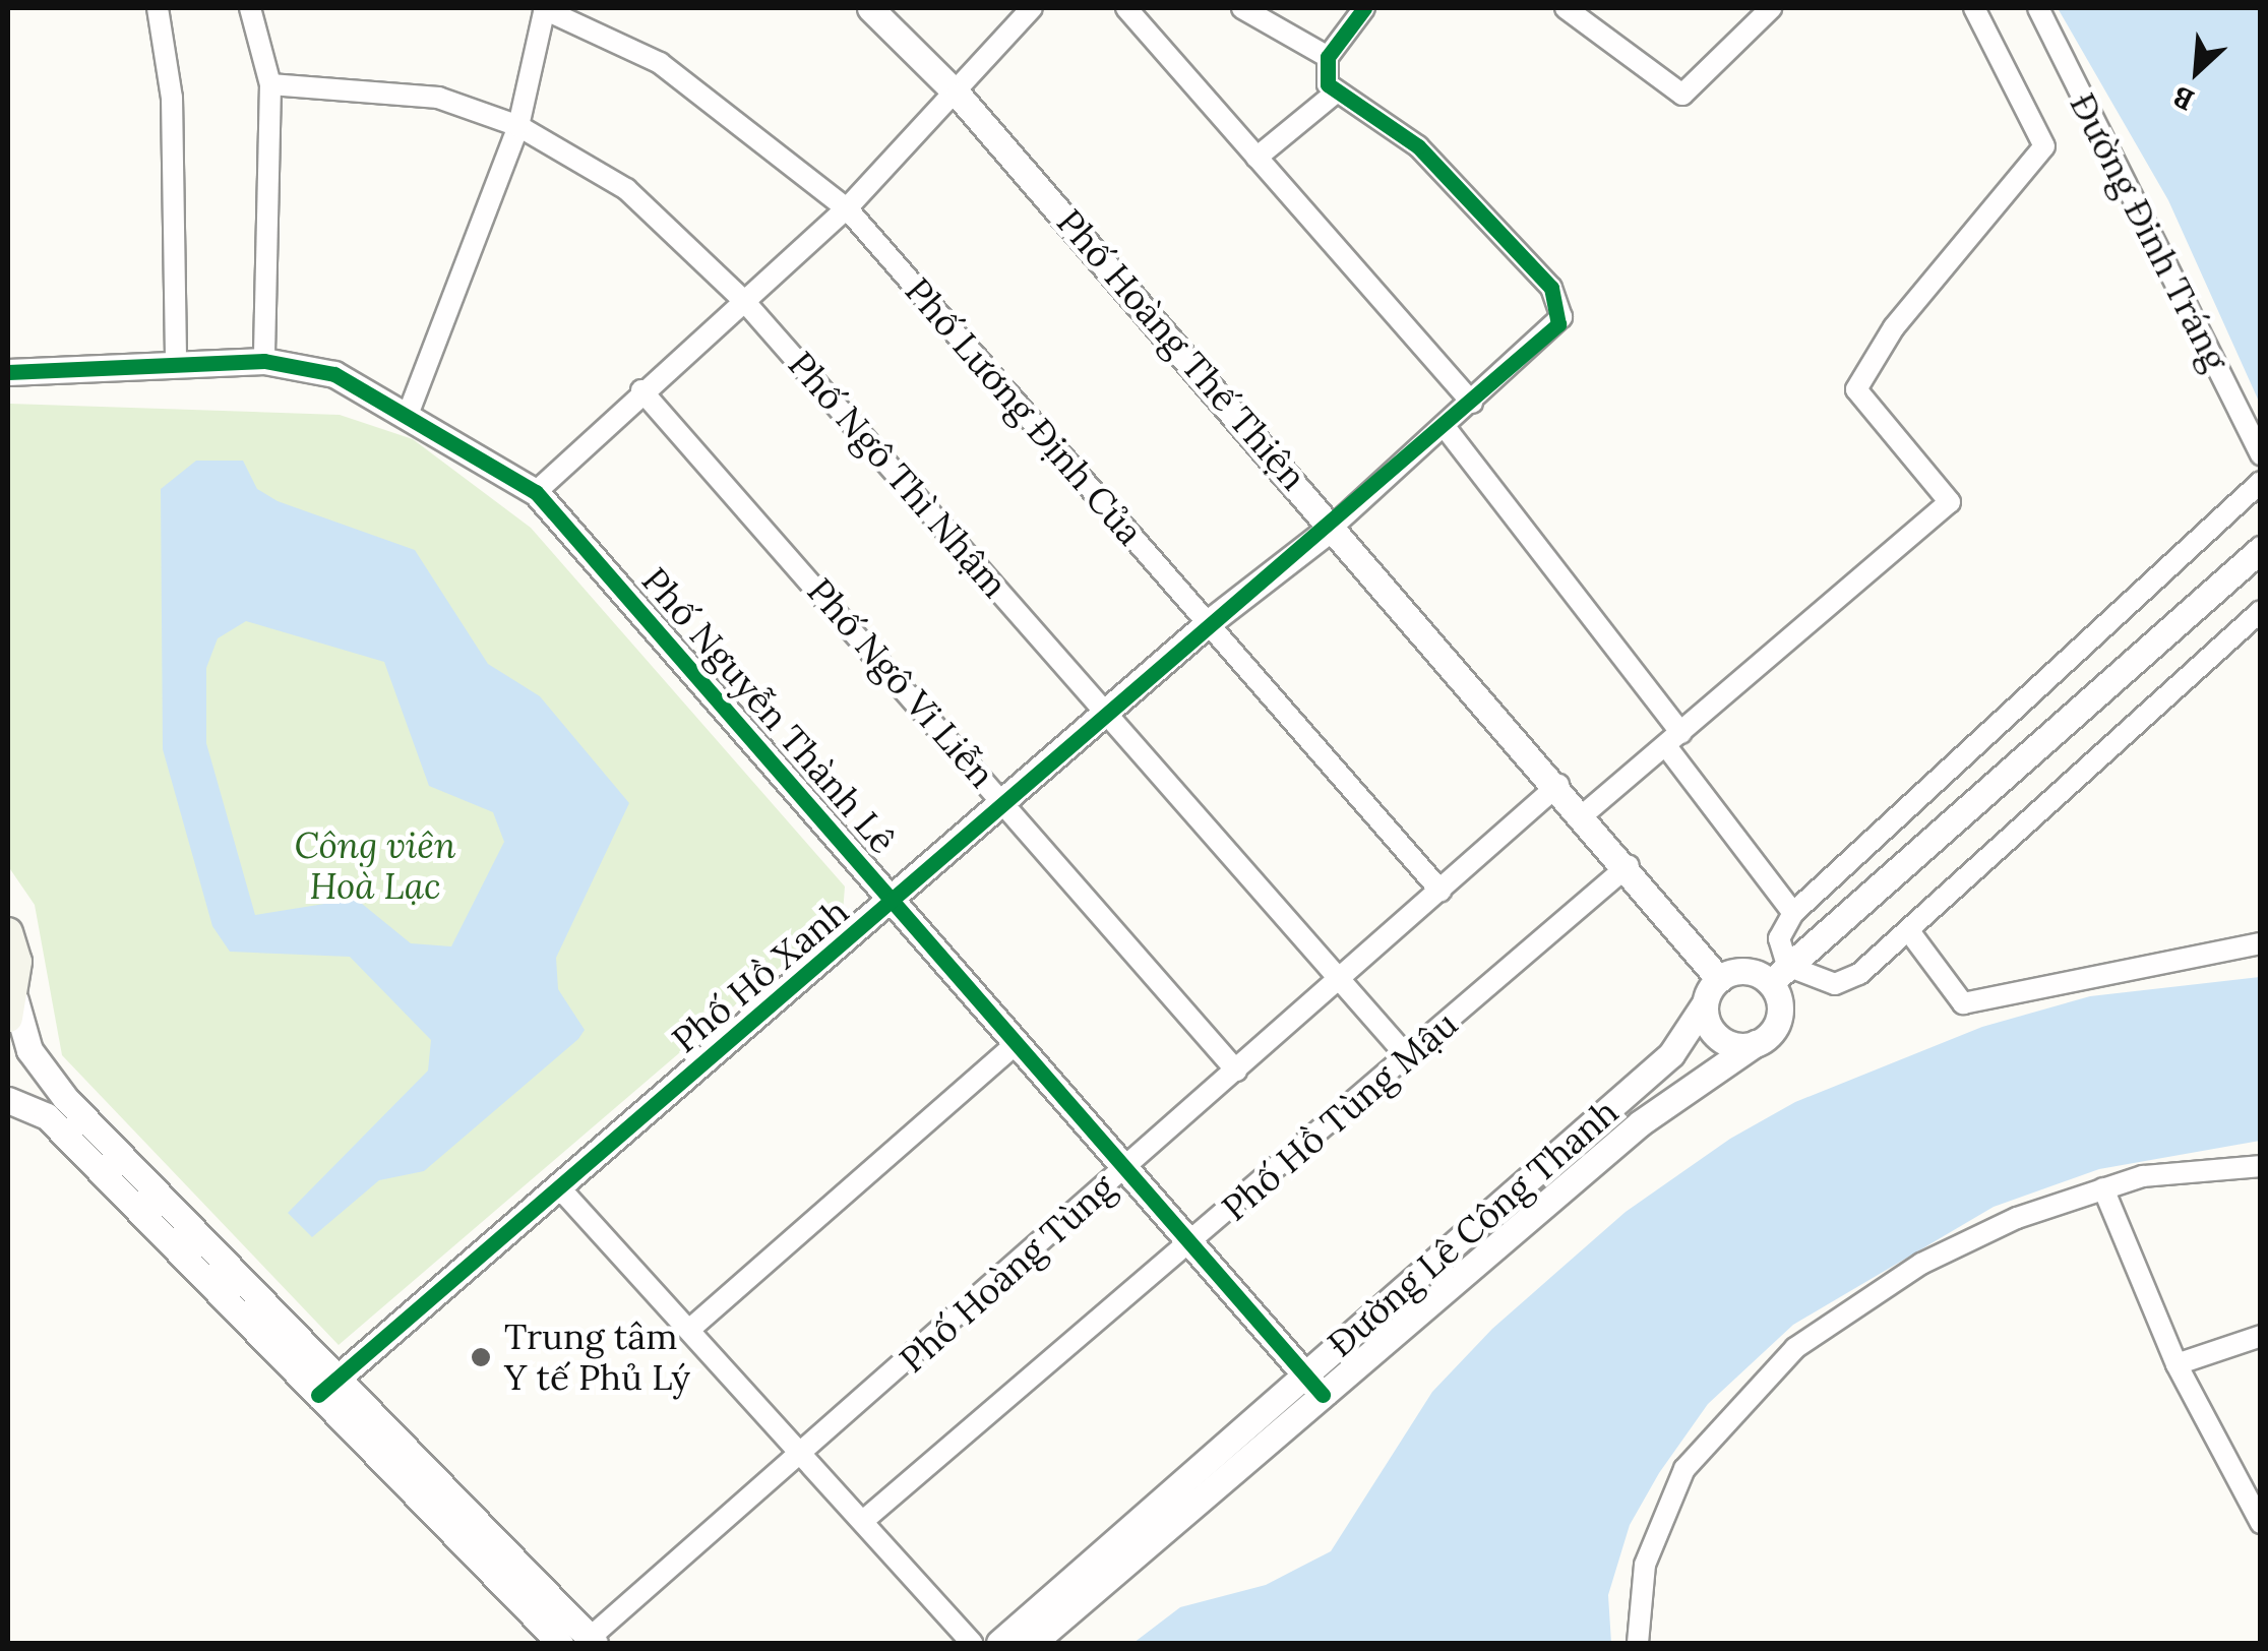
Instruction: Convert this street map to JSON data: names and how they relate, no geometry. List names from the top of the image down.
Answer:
{
  "streets": {
    "street": [
      "Đường Đinh Tráng",
      "Phố Hoàng Thế Thiện",
      "Phố Lương Định Của",
      "Phố Ngô Thì Nhậm",
      "Phố Ngô Vi Liễn",
      "Phố Nguyễn Thành Lê",
      "Phố Hồ Xanh",
      "Phố Hồ Tùng Mậu",
      "Đường Lê Công Thanh",
      "Phố Hoàng Tùng"
    ]
  },
  "crossings": [
    ["Phố Hoàng Thế Thiện", "Phố Hồ Xanh"],
    ["Phố Hoàng Thế Thiện", "Phố Hồ Tùng Mậu"],
    ["Phố Hoàng Thế Thiện", "Đường Lê Công Thanh"],
    ["Phố Hoàng Thế Thiện", "Phố Hoàng Tùng"],
    ["Phố Lương Định Của", "Phố Hồ Xanh"],
    ["Phố Lương Định Của", "Phố Hoàng Tùng"],
    ["Phố Ngô Thì Nhậm", "Phố Hồ Xanh"],
    ["Phố Ngô Thì Nhậm", "Phố Hồ Tùng Mậu"],
    ["Phố Ngô Thì Nhậm", "Phố Hoàng Tùng"],
    ["Phố Ngô Vi Liễn", "Phố Hồ Xanh"],
    ["Phố Ngô Vi Liễn", "Phố Hoàng Tùng"],
    ["Phố Nguyễn Thành Lê", "Phố Hồ Xanh"],
    ["Phố Nguyễn Thành Lê", "Phố Hồ Tùng Mậu"],
    ["Phố Nguyễn Thành Lê", "Đường Lê Công Thanh"],
    ["Phố Nguyễn Thành Lê", "Phố Hoàng Tùng"]
  ],
  "parks": ["Công viên Hoà Lạc"],
  "places": ["Trung tâm Y tế Phủ Lý"],
  "north": "bottom left"
}
